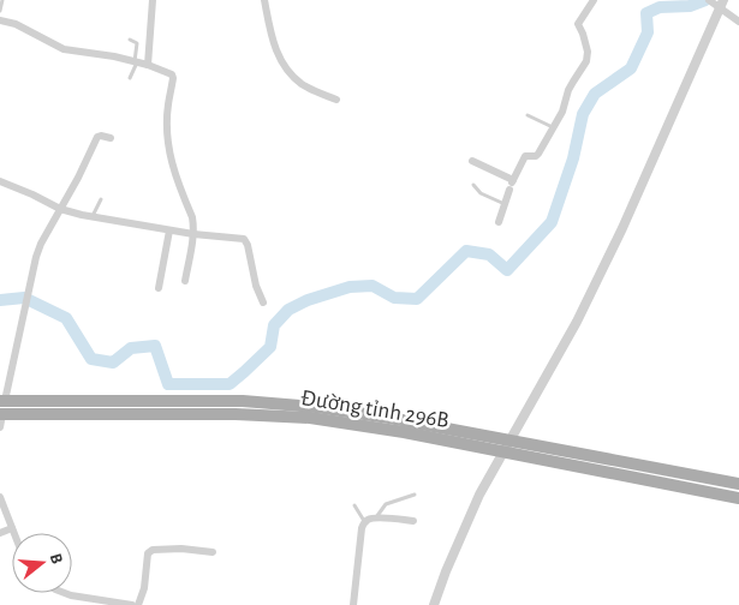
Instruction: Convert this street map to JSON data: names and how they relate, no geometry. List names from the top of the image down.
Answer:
{
  "streets": {
    "main road": ["Đường tỉnh 296B"]
  },
  "north": "right"
}
